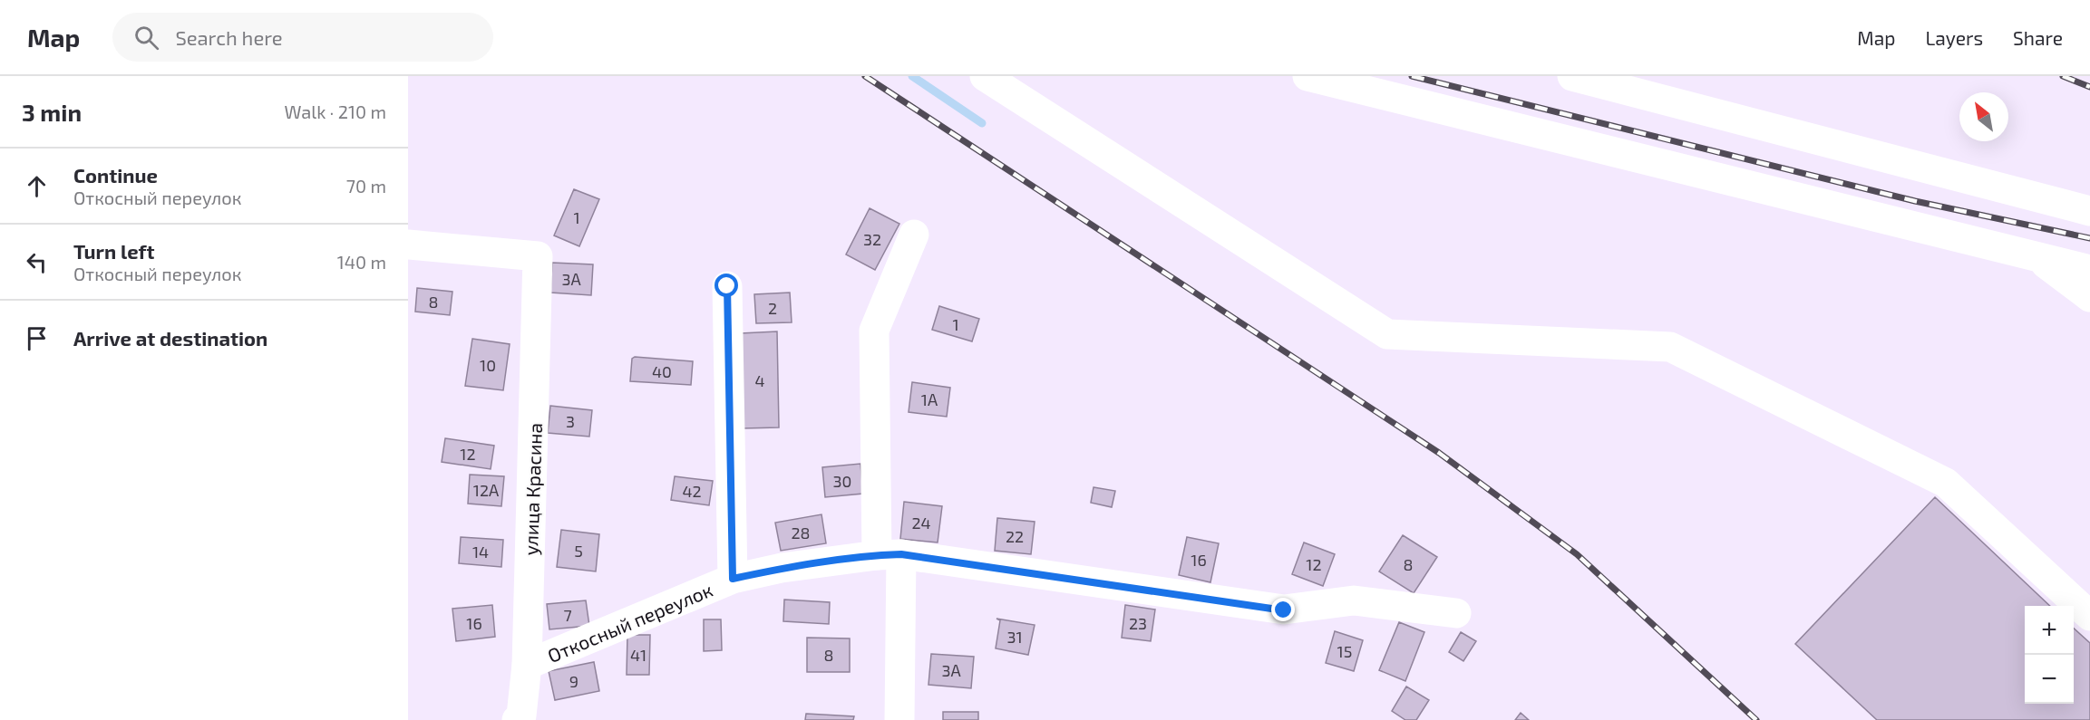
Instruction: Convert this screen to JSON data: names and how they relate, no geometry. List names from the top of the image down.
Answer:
{
  "streets": {
    "street": ["улица Красина", "Откосный переулок"]
  },
  "crossings": [
    ["улица Красина", "Откосный переулок"]
  ],
  "house_numbers": [
    "1",
    "32",
    "3А",
    "8",
    "2",
    "1",
    "10",
    "40",
    "4",
    "1А",
    "3",
    "12",
    "30",
    "12А",
    "42",
    "24",
    "28",
    "22",
    "5",
    "14",
    "16",
    "12",
    "8",
    "7",
    "16",
    "23",
    "31",
    "15",
    "41",
    "8",
    "3А",
    "9"
  ],
  "north": "top left",
  "page": {
    "header": "Map",
    "search": "Search here",
    "nav": ["Map", "Layers", "Share"],
    "heading": ["3 min", "Walk · 210 m"],
    "list": [
      ["Continue", "Откосный переулок", "70 m"],
      ["Turn left", "Откосный переулок", "140 m"],
      "Arrive at destination"
    ],
    "map_buttons": ["+", "−"]
  }
}
